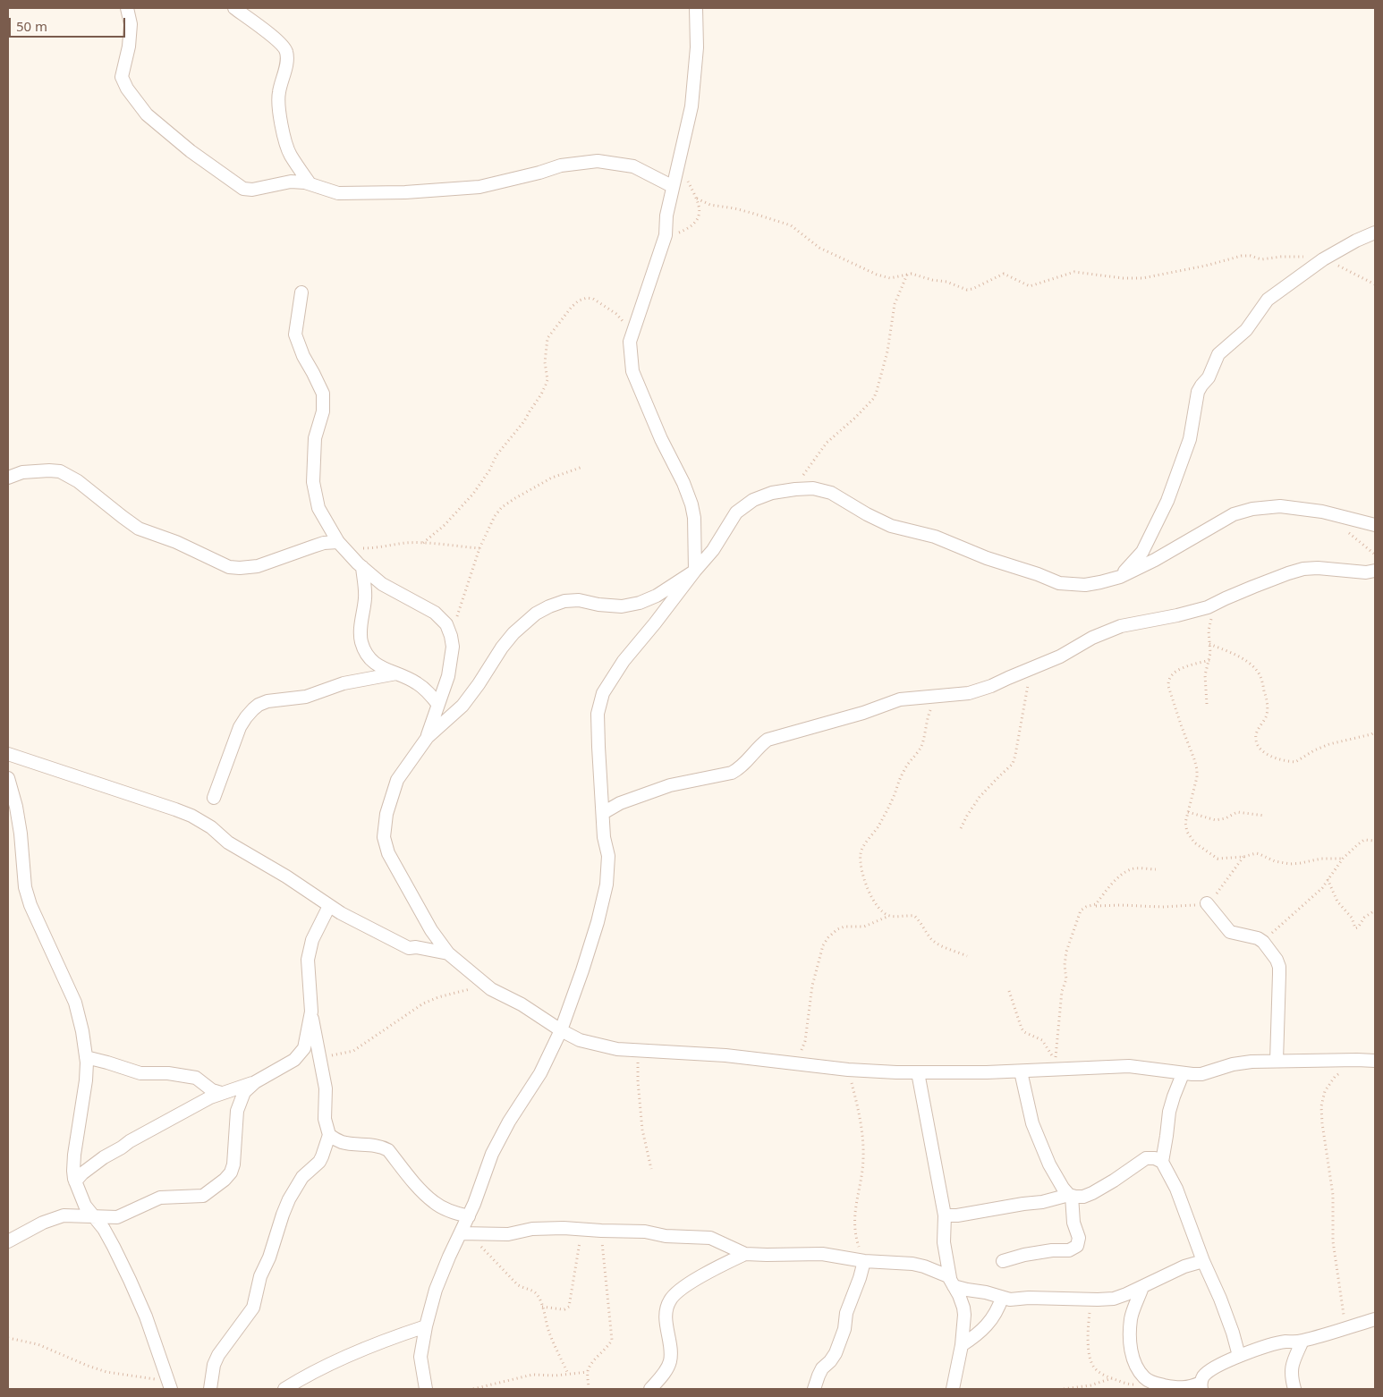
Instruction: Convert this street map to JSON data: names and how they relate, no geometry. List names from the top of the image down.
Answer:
{
  "scale_bar": "50 m"
}
